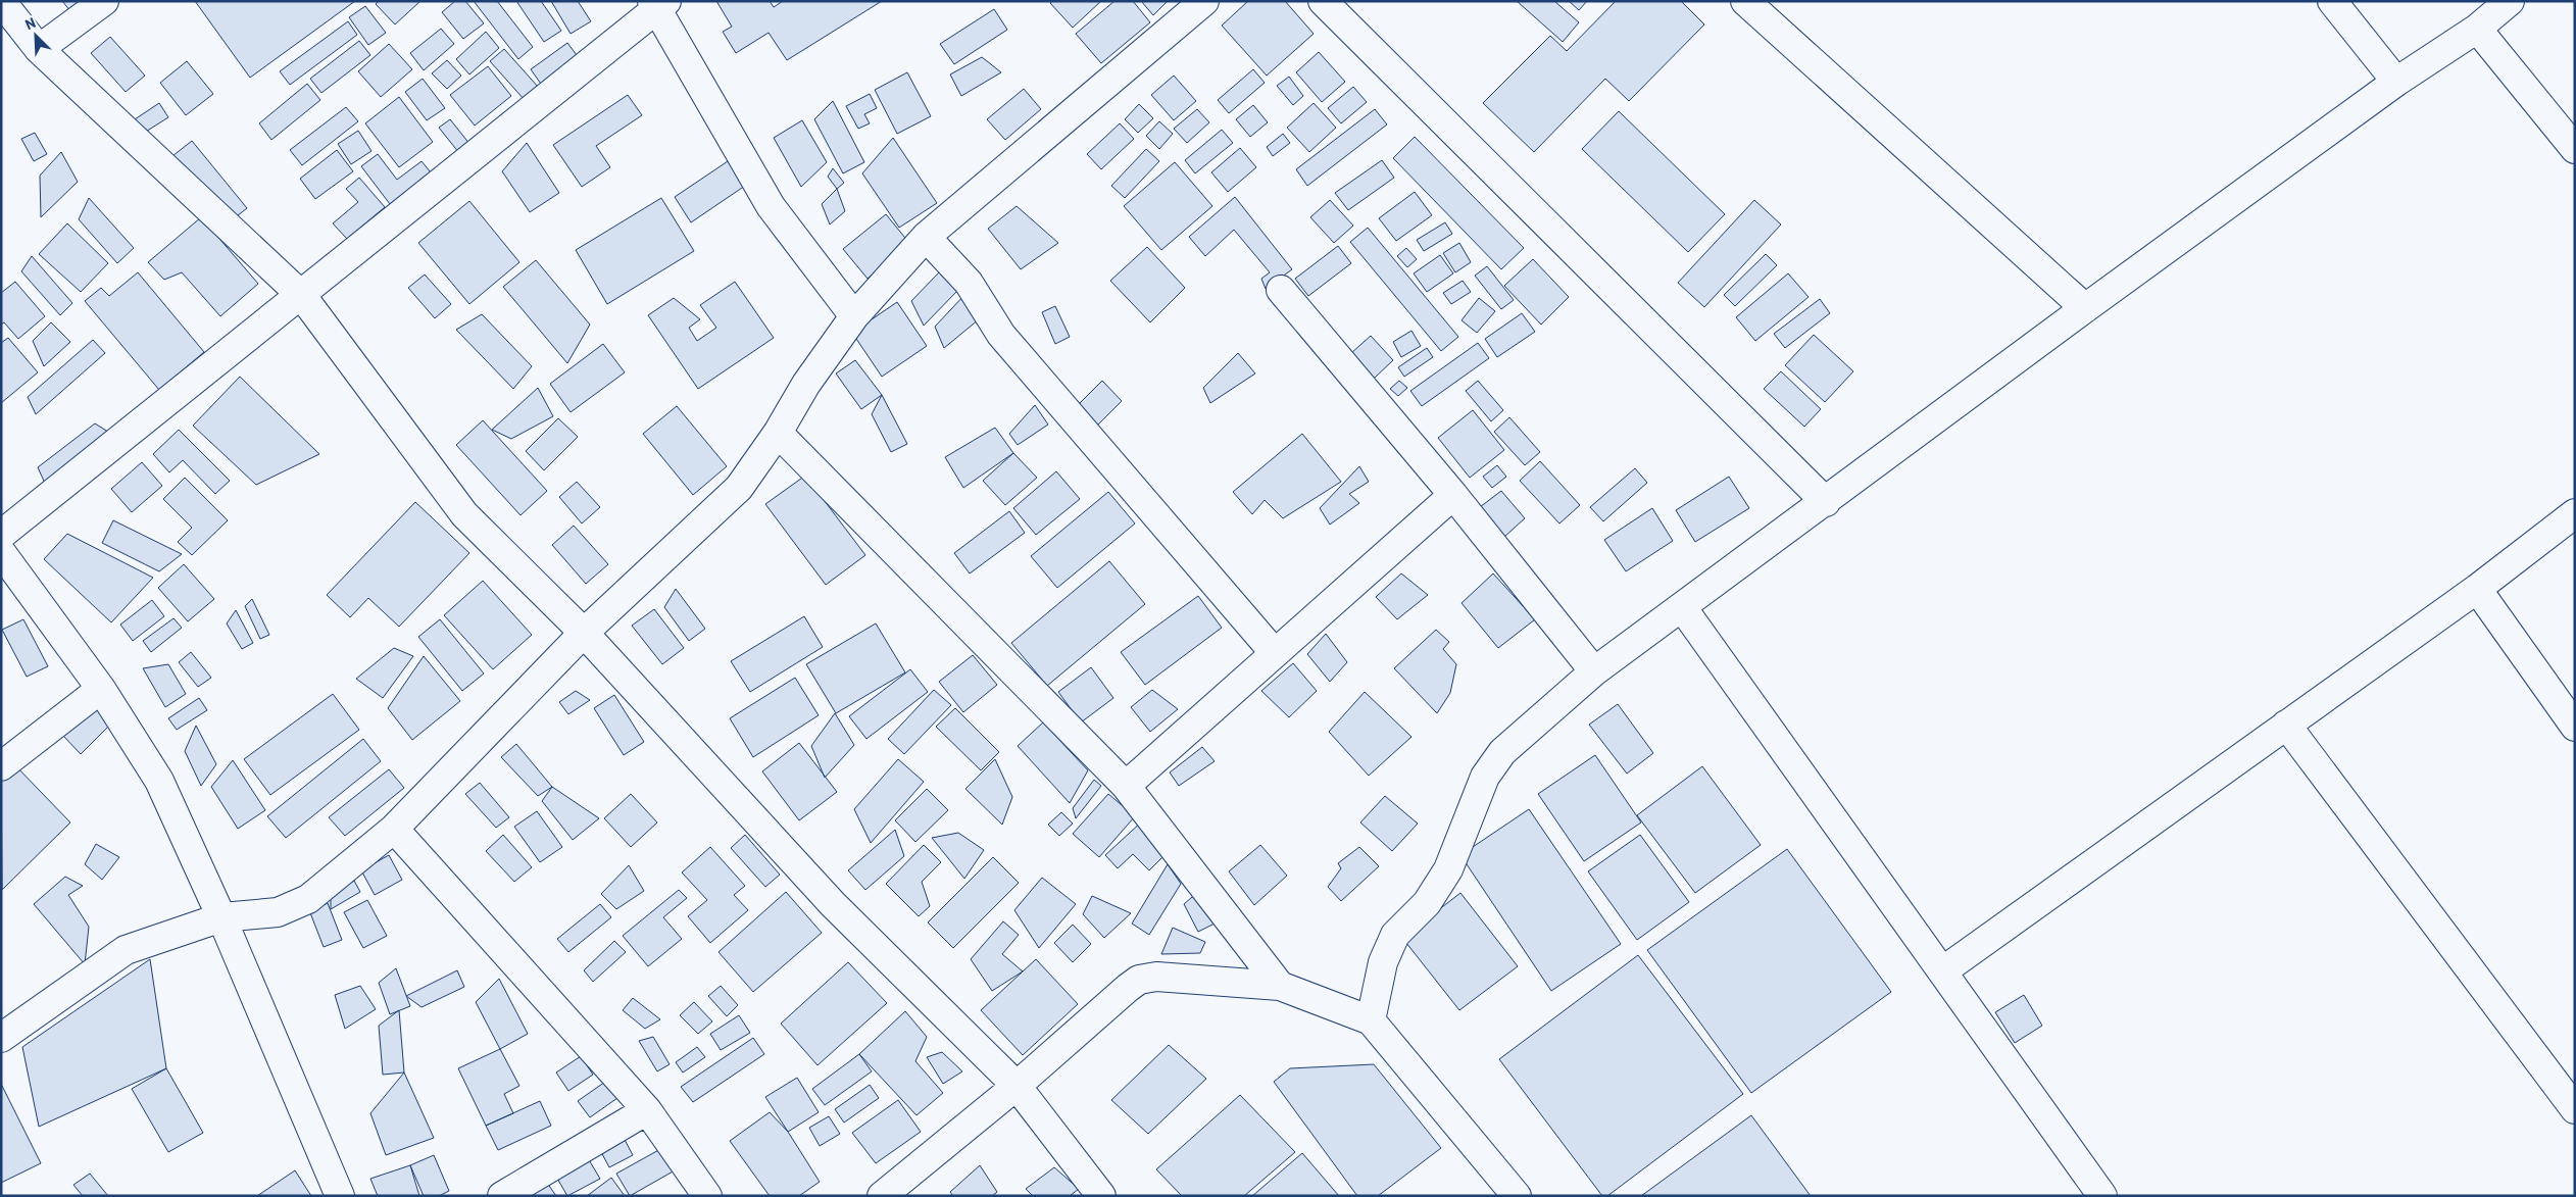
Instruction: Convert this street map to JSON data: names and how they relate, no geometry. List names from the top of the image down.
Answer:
{
  "north": "top left"
}
